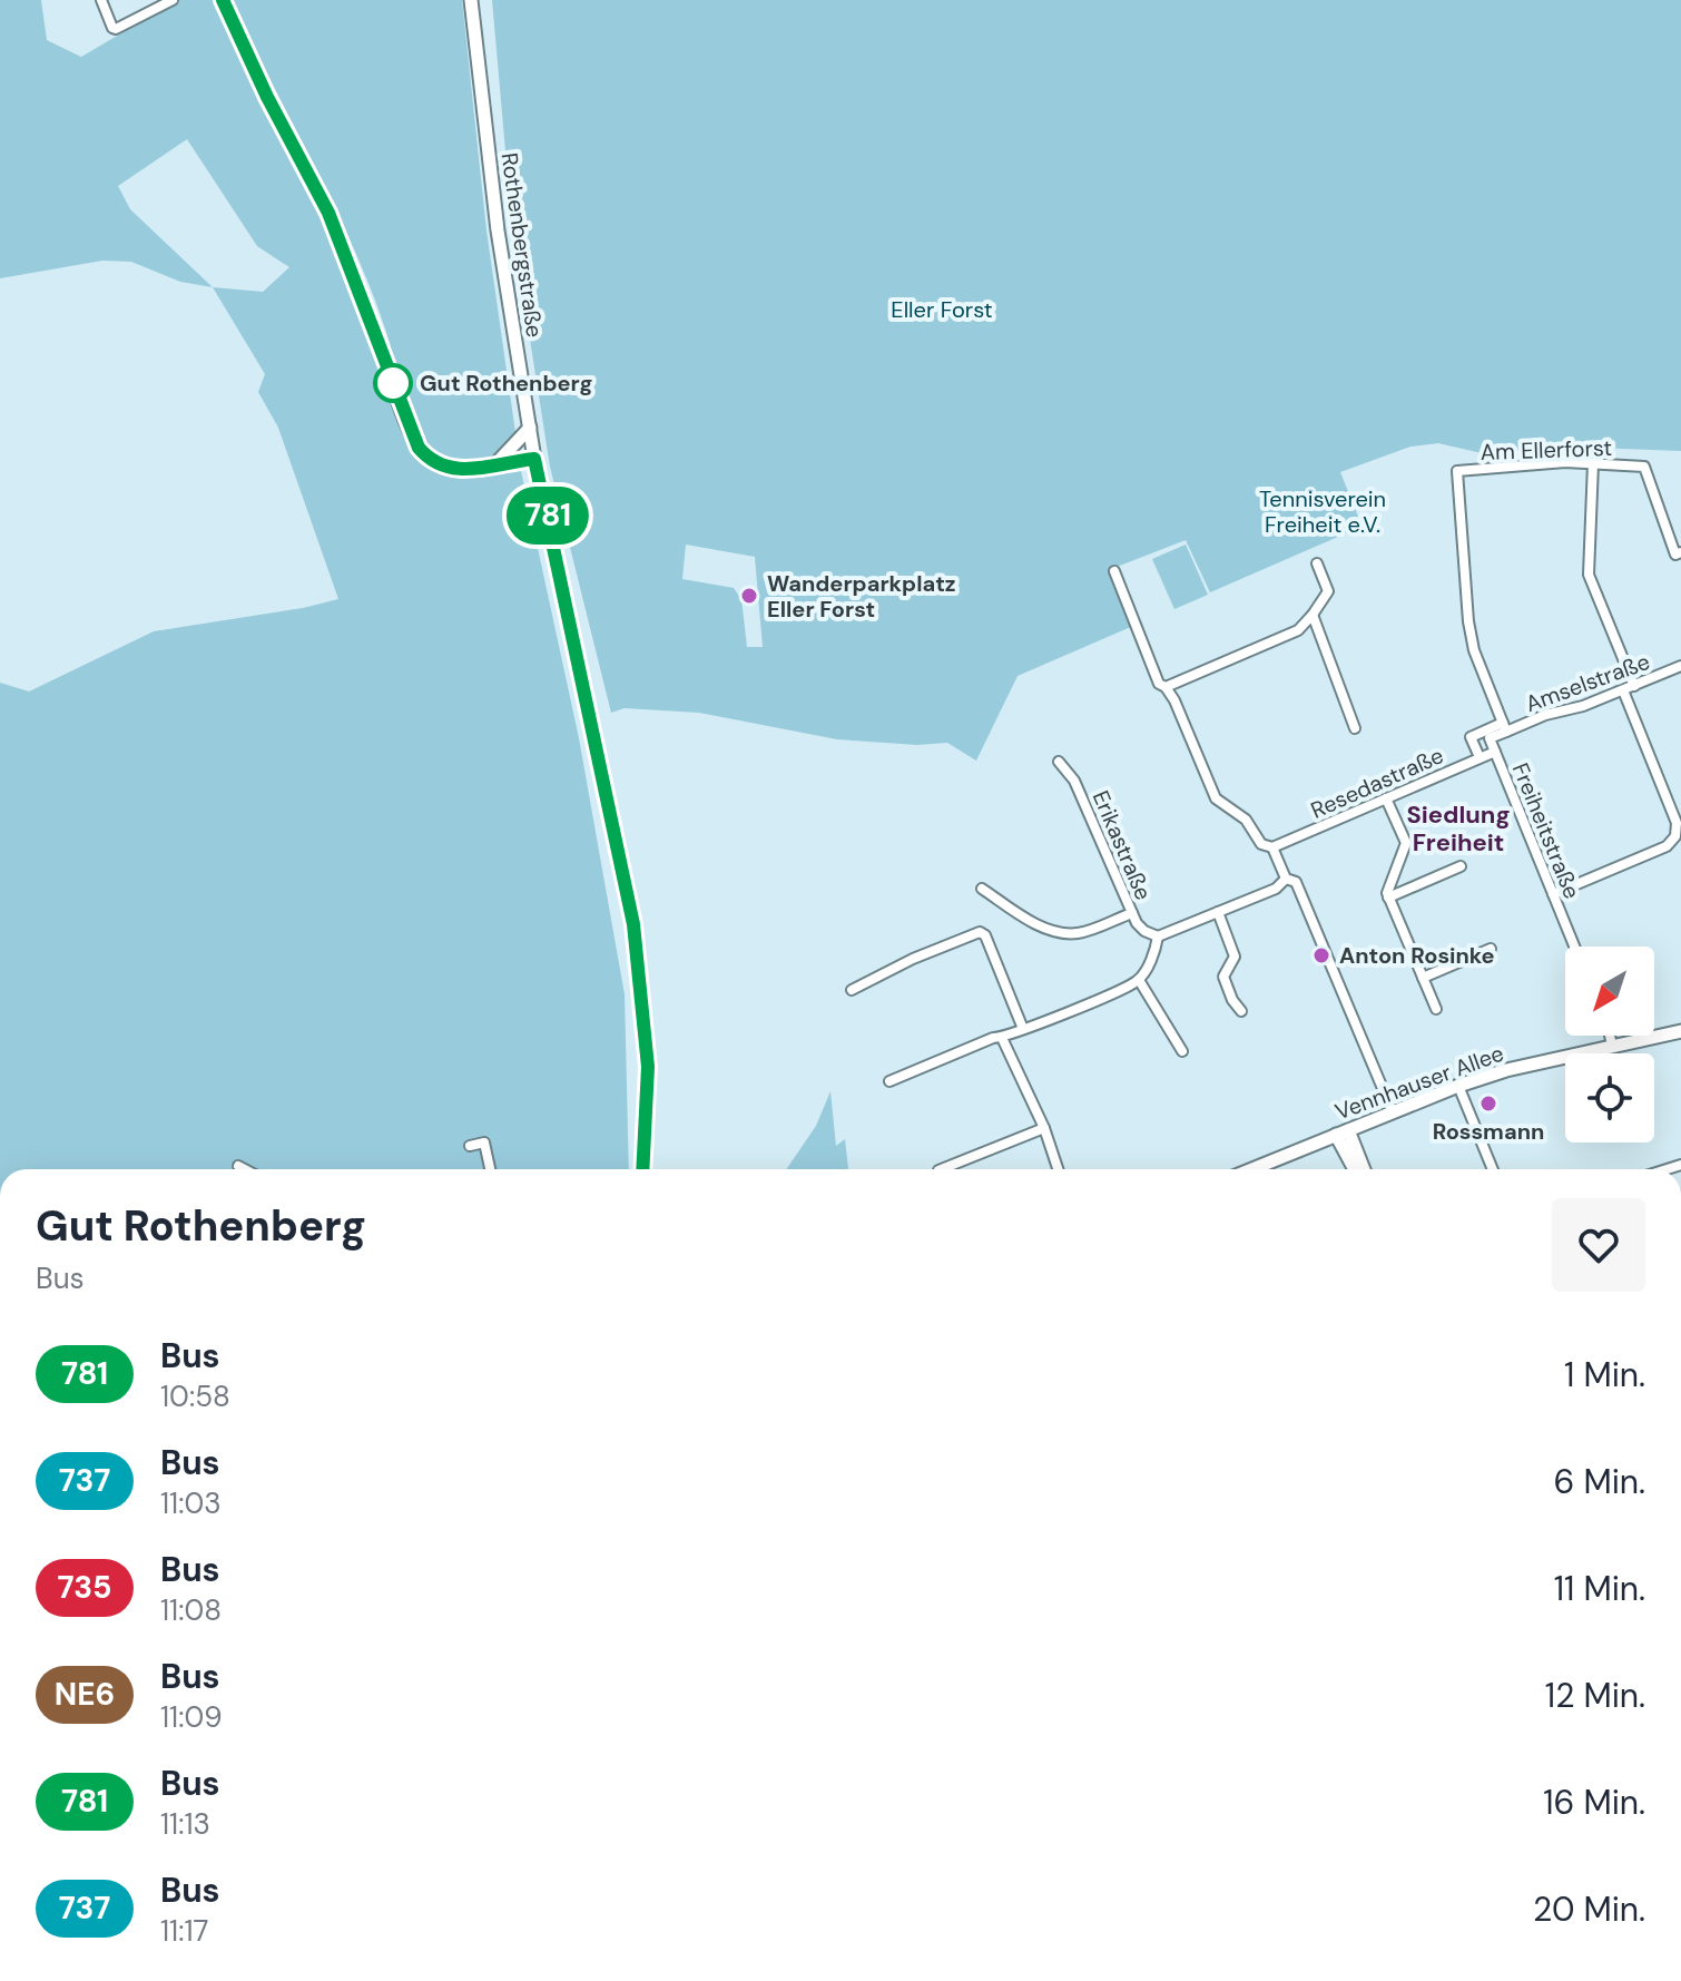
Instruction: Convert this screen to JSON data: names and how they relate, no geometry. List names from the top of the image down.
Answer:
{
  "streets": {
    "main road": ["Rothenbergstraße", "Vennhauser Allee"],
    "street": [
      "Am Ellerforst",
      "Amselstraße",
      "Resedastraße",
      "Freiheitstraße",
      "Erikastraße"
    ]
  },
  "crossings": [
    ["Am Ellerforst", "Amselstraße"],
    ["Am Ellerforst", "Freiheitstraße"],
    ["Amselstraße", "Freiheitstraße"],
    ["Resedastraße", "Freiheitstraße"]
  ],
  "districts": ["Siedlung Freiheit"],
  "parks": ["Eller Forst", "Tennisverein Freiheit e.V."],
  "places": [
    "Gut Rothenberg",
    "Wanderparkplatz Eller Forst",
    "Anton Rosinke",
    "Rossmann"
  ],
  "lines": ["bus line 781"],
  "north": "bottom left",
  "page": {
    "on_map": "781",
    "heading": ["Gut Rothenberg", "Bus"],
    "list": [
      {
        "mark": "781",
        "name": "Bus",
        "note": "10:58",
        "value": "1 Min."
      },
      {
        "mark": "737",
        "name": "Bus",
        "note": "11:03",
        "value": "6 Min."
      },
      {
        "mark": "735",
        "name": "Bus",
        "note": "11:08",
        "value": "11 Min."
      },
      {
        "mark": "NE6",
        "name": "Bus",
        "note": "11:09",
        "value": "12 Min."
      },
      {
        "mark": "781",
        "name": "Bus",
        "note": "11:13",
        "value": "16 Min."
      },
      {
        "mark": "737",
        "name": "Bus",
        "note": "11:17",
        "value": "20 Min."
      }
    ]
  }
}
